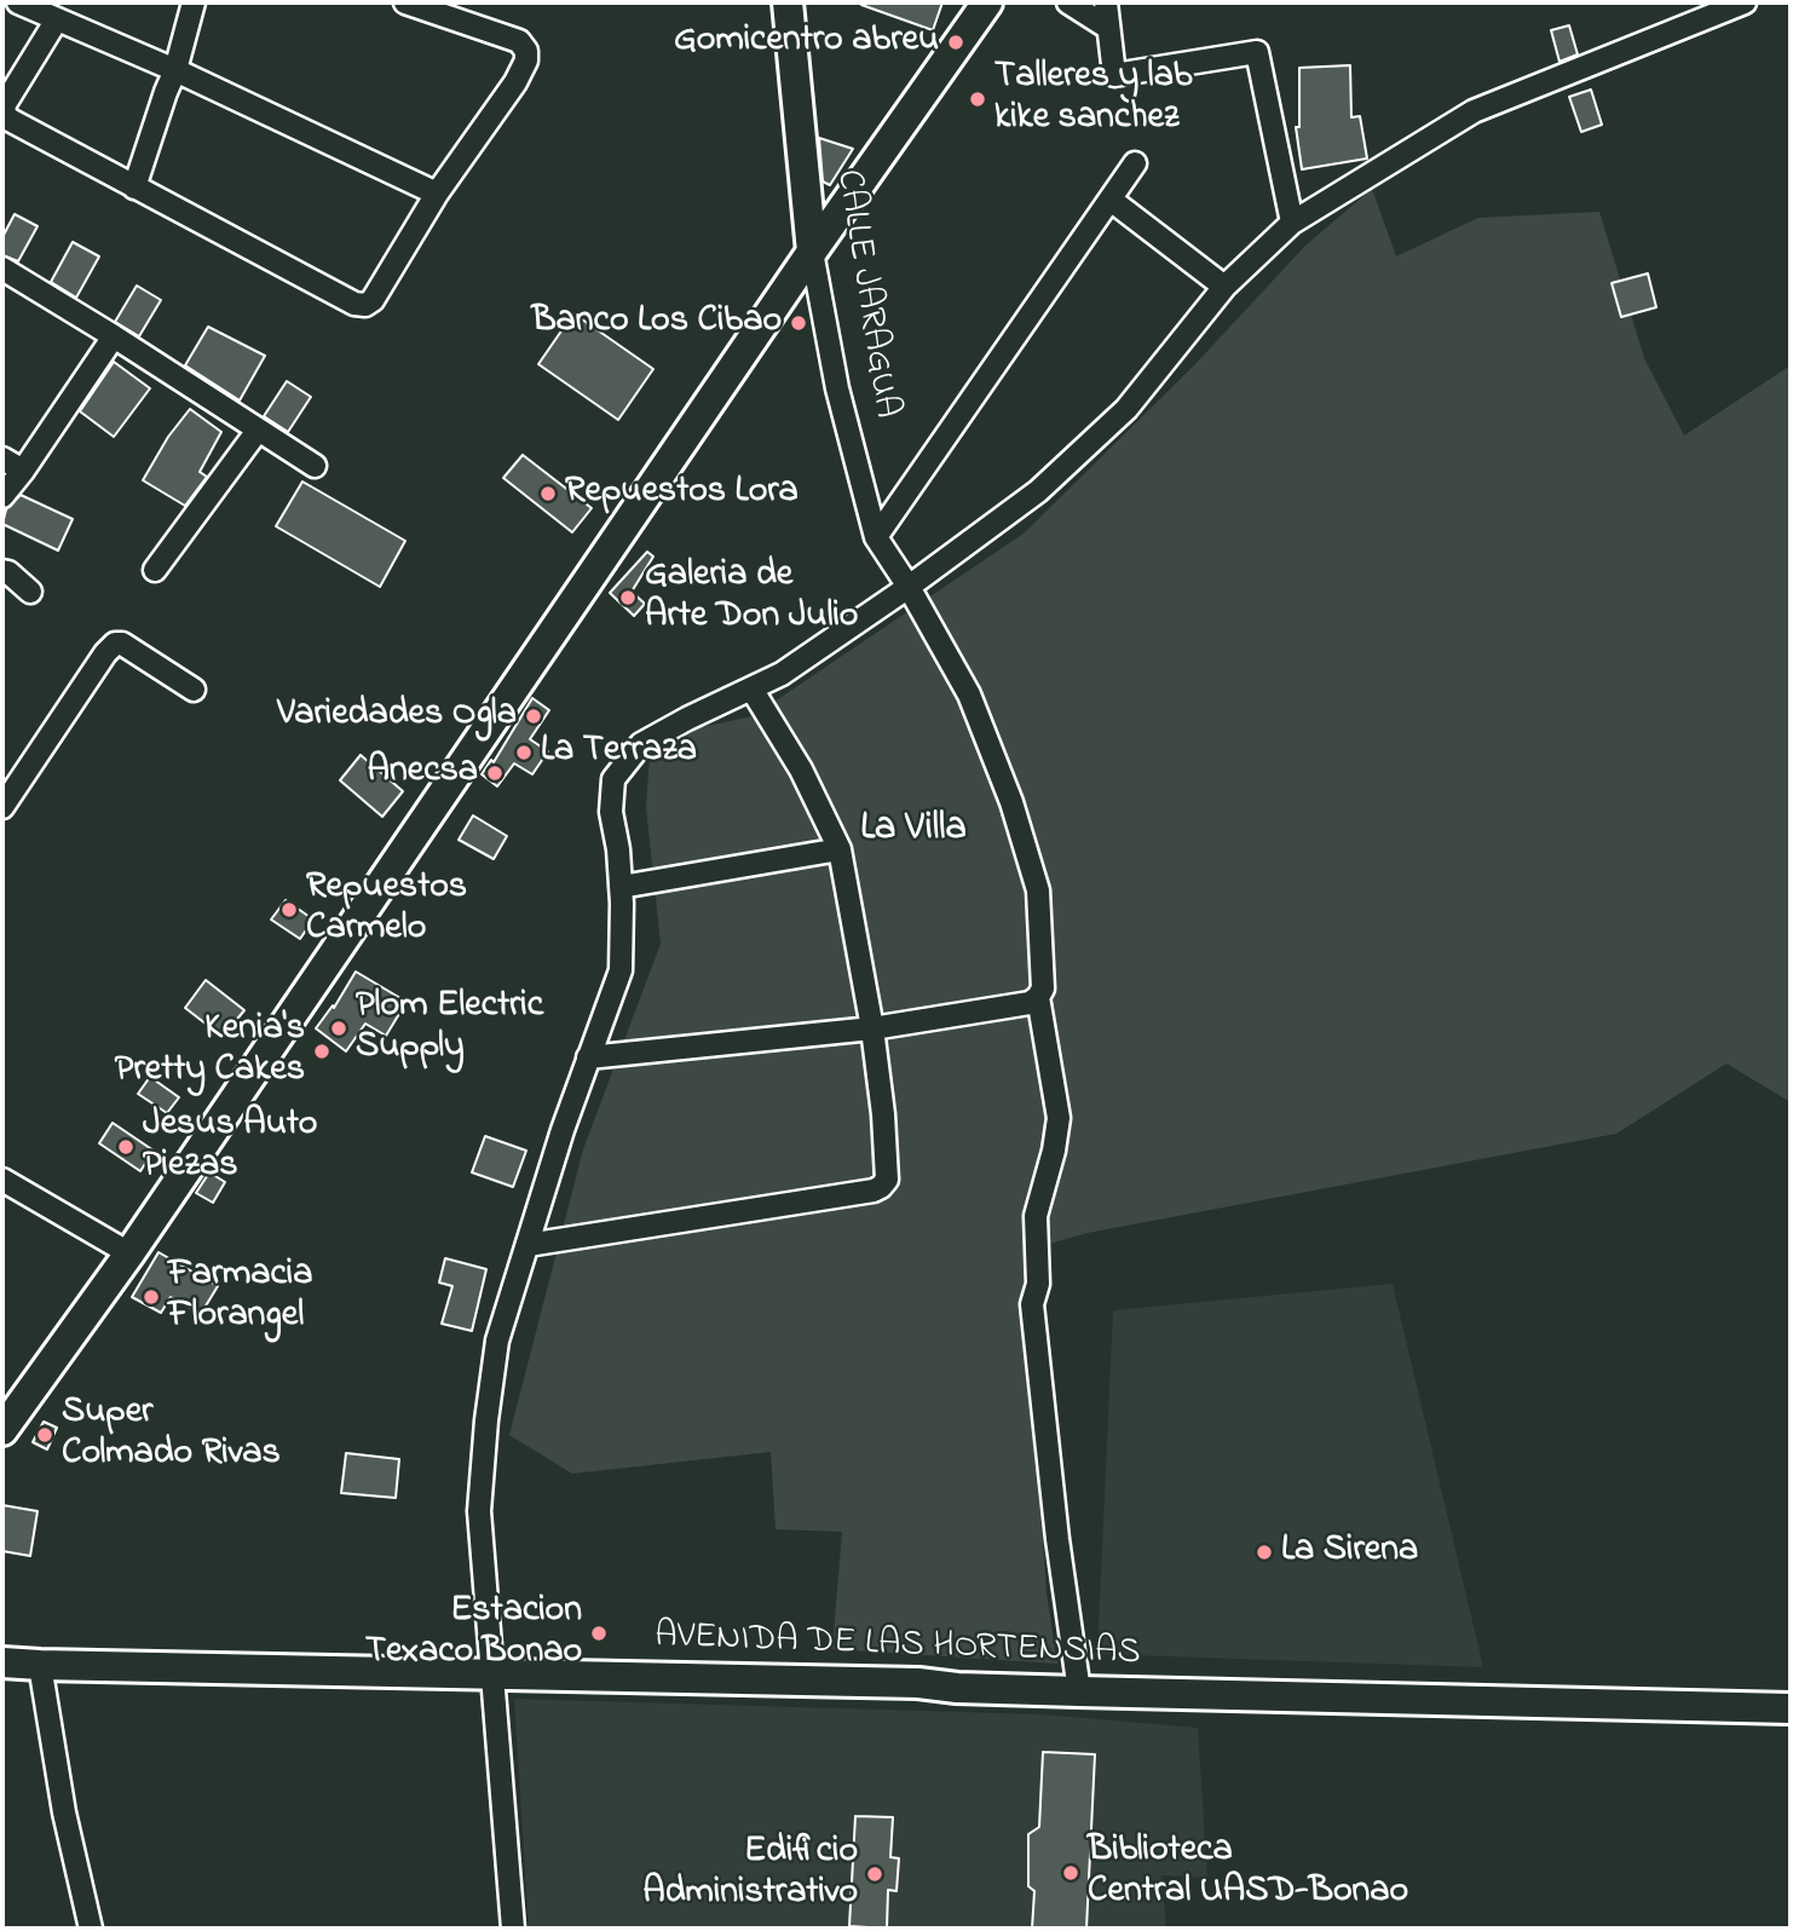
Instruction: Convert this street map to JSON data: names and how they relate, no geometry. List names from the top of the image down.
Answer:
{
  "streets": {
    "main road": ["CALLE JARAGUA", "AVENIDA DE LAS HORTENSIAS"]
  },
  "crossings": [
    ["CALLE JARAGUA", "AVENIDA DE LAS HORTENSIAS"]
  ],
  "districts": ["La Villa"],
  "places": [
    "Gomicentro abreu",
    "Talleres y lab kike sanchez",
    "Banco Los Cibao",
    "Repuestos Lora",
    "Galeria de Arte Don Julio",
    "Variedades Ogla",
    "La Terraza",
    "Anecsa",
    "Repuestos Carmelo",
    "Plom Electric Supply",
    "Kenia's Pretty Cakes",
    "Jesus Auto Piezas",
    "Farmacia Florangel",
    "Super Colmado Rivas",
    "La Sirena",
    "Estacion Texaco Bonao",
    "Biblioteca Central UASD-Bonao",
    "Edificio Administrativo"
  ]
}
